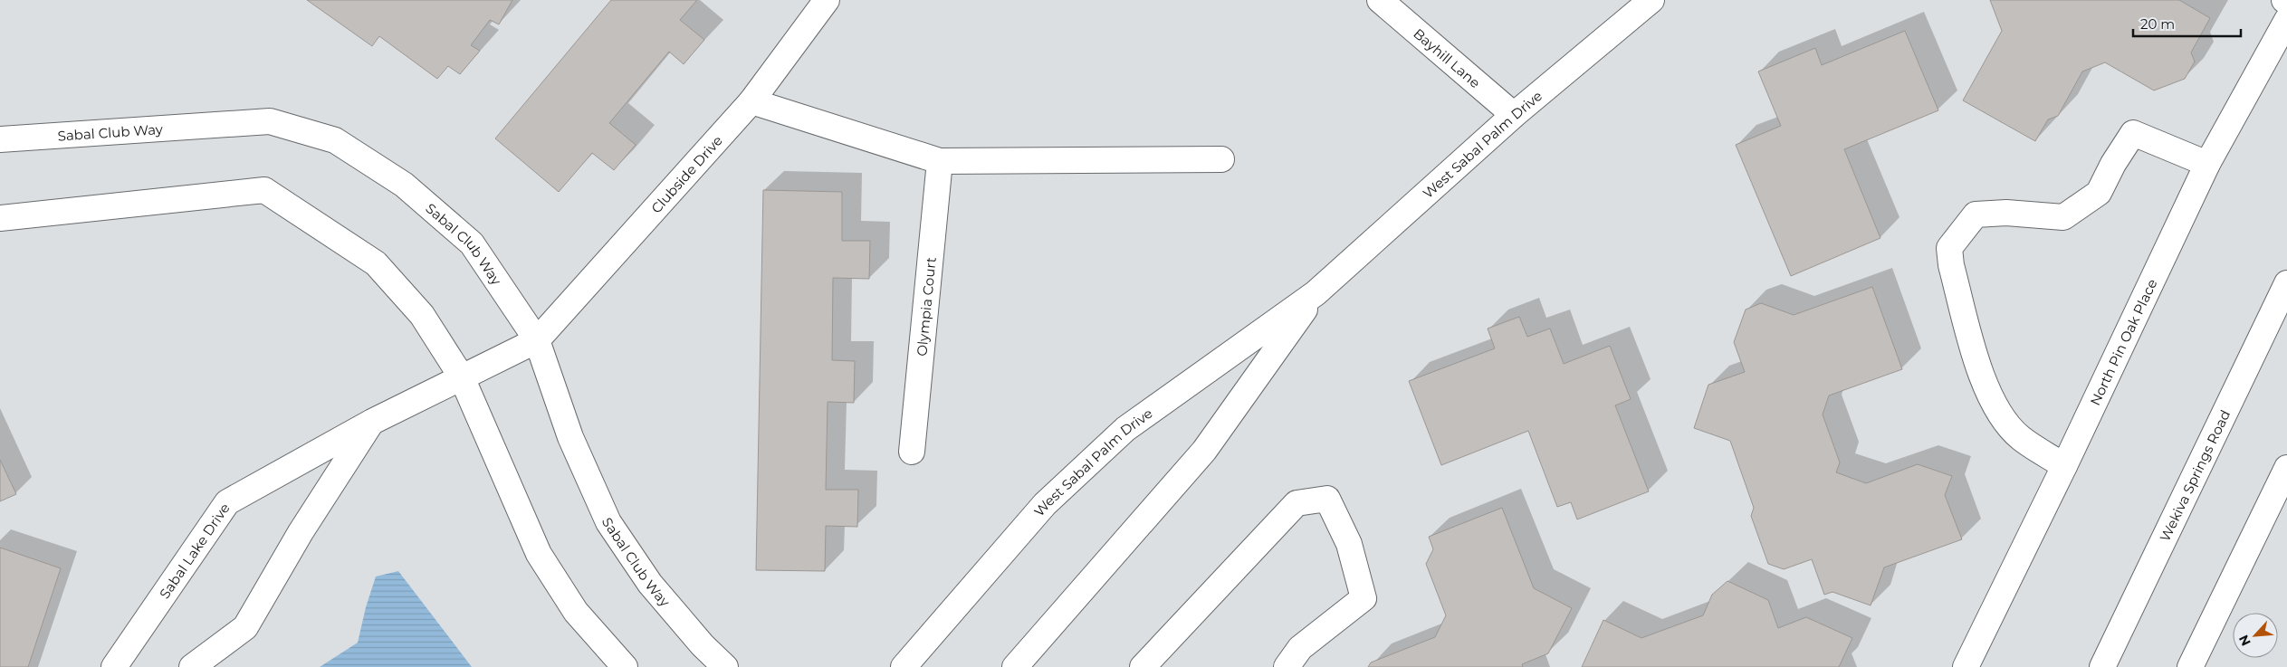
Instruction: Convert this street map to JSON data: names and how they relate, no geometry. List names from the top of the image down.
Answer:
{
  "streets": {
    "street": [
      "Bayhill Lane",
      "Sabal Club Way",
      "West Sabal Palm Drive",
      "Clubside Drive",
      "Olympia Court",
      "North Pin Oak Place",
      "Wekiva Springs Road",
      "Sabal Lake Drive"
    ]
  },
  "crossings": [
    ["Bayhill Lane", "West Sabal Palm Drive"],
    ["Sabal Club Way", "Clubside Drive"],
    ["Sabal Club Way", "Sabal Lake Drive"],
    ["Clubside Drive", "Sabal Lake Drive"]
  ],
  "scale_bar": "20 m",
  "north": "bottom left"
}
